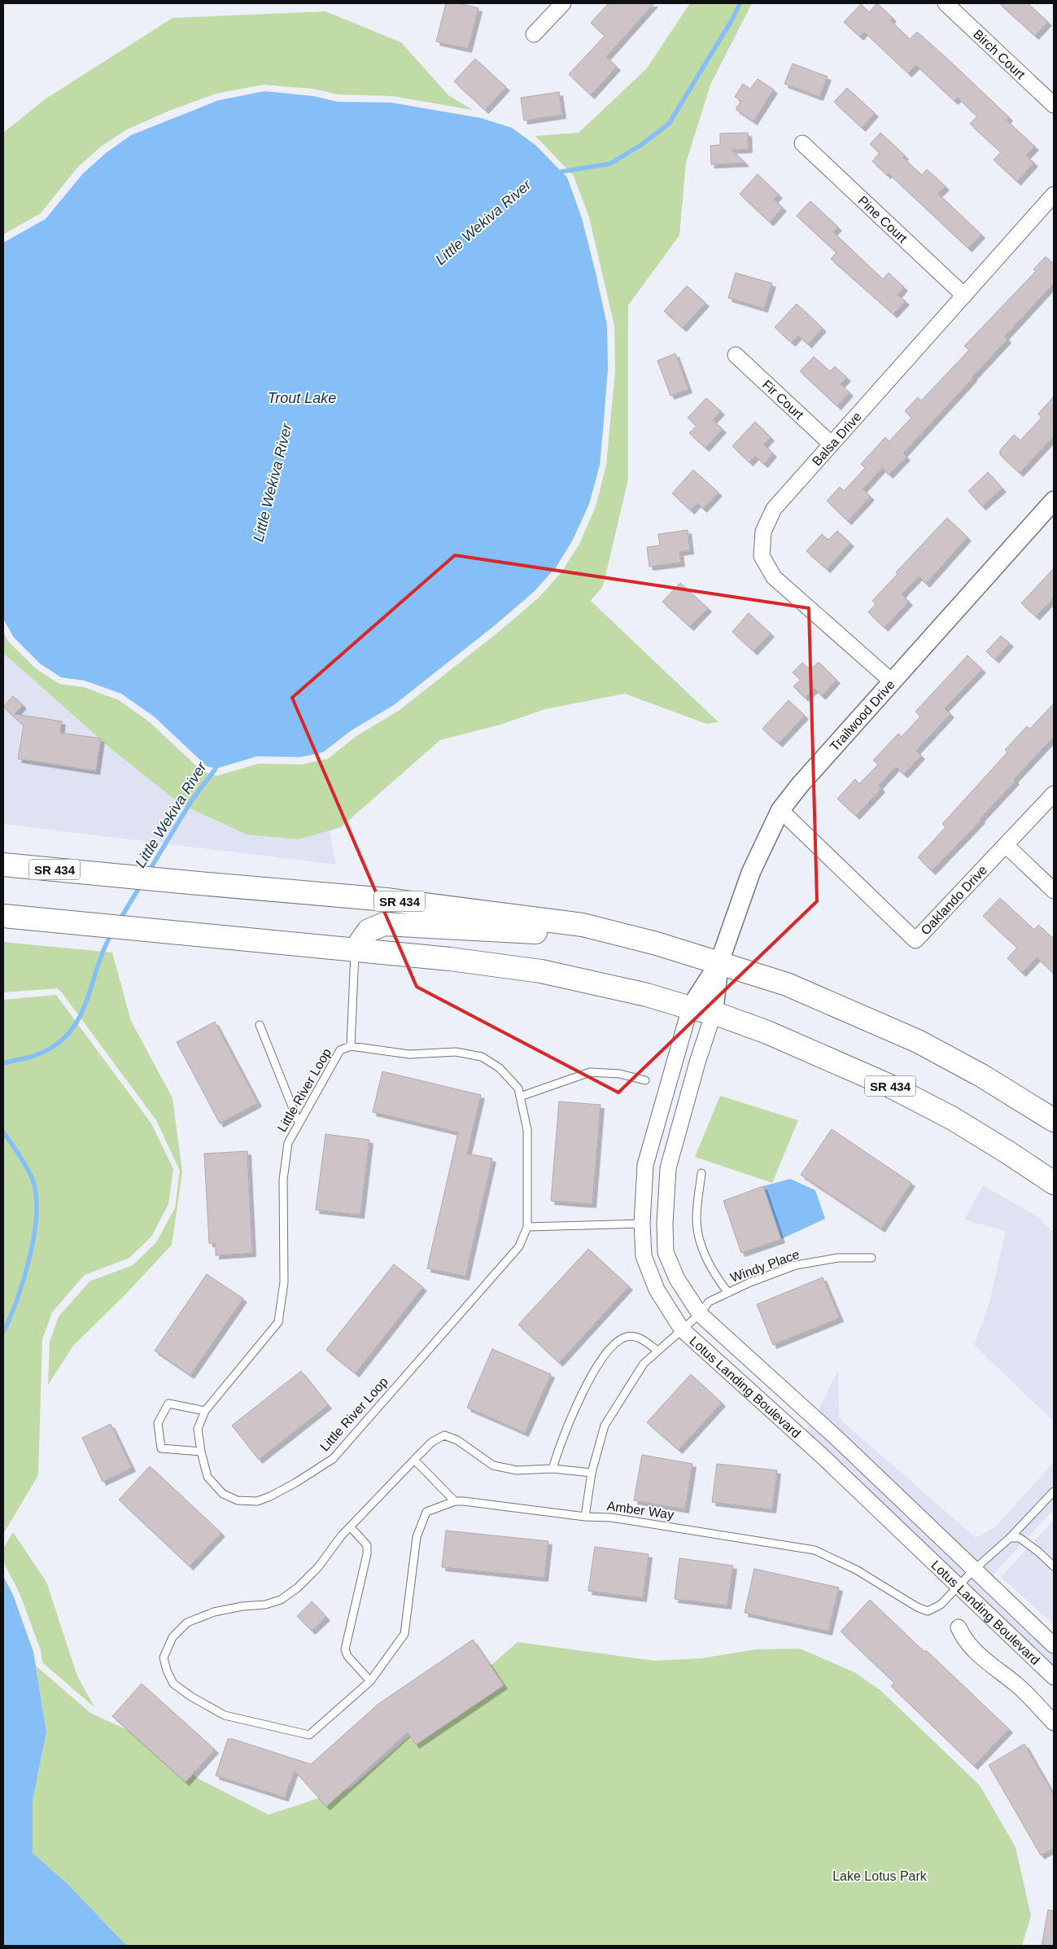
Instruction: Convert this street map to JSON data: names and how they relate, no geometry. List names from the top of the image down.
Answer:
{
  "streets": {
    "main road": ["SR 434"],
    "street": [
      "Birch Court",
      "Pine Court",
      "Fir Court",
      "Balsa Drive",
      "Trailwood Drive",
      "Oaklando Drive",
      "Lotus Landing Boulevard"
    ],
    "lane": ["Little River Loop", "Windy Place", "Amber Way"]
  },
  "crossings": [
    ["Pine Court", "Balsa Drive"],
    ["Fir Court", "Balsa Drive"],
    ["Balsa Drive", "Trailwood Drive"],
    ["Trailwood Drive", "SR 434"],
    ["Trailwood Drive", "Oaklando Drive"],
    ["Trailwood Drive", "Lotus Landing Boulevard"],
    ["SR 434", "Little River Loop"],
    ["SR 434", "Lotus Landing Boulevard"],
    ["Windy Place", "Lotus Landing Boulevard"],
    ["Windy Place", "Amber Way"],
    ["Lotus Landing Boulevard", "Amber Way"]
  ],
  "water": ["Little Wekiva River", "Trout Lake"],
  "parks": ["Lake Lotus Park"]
}
